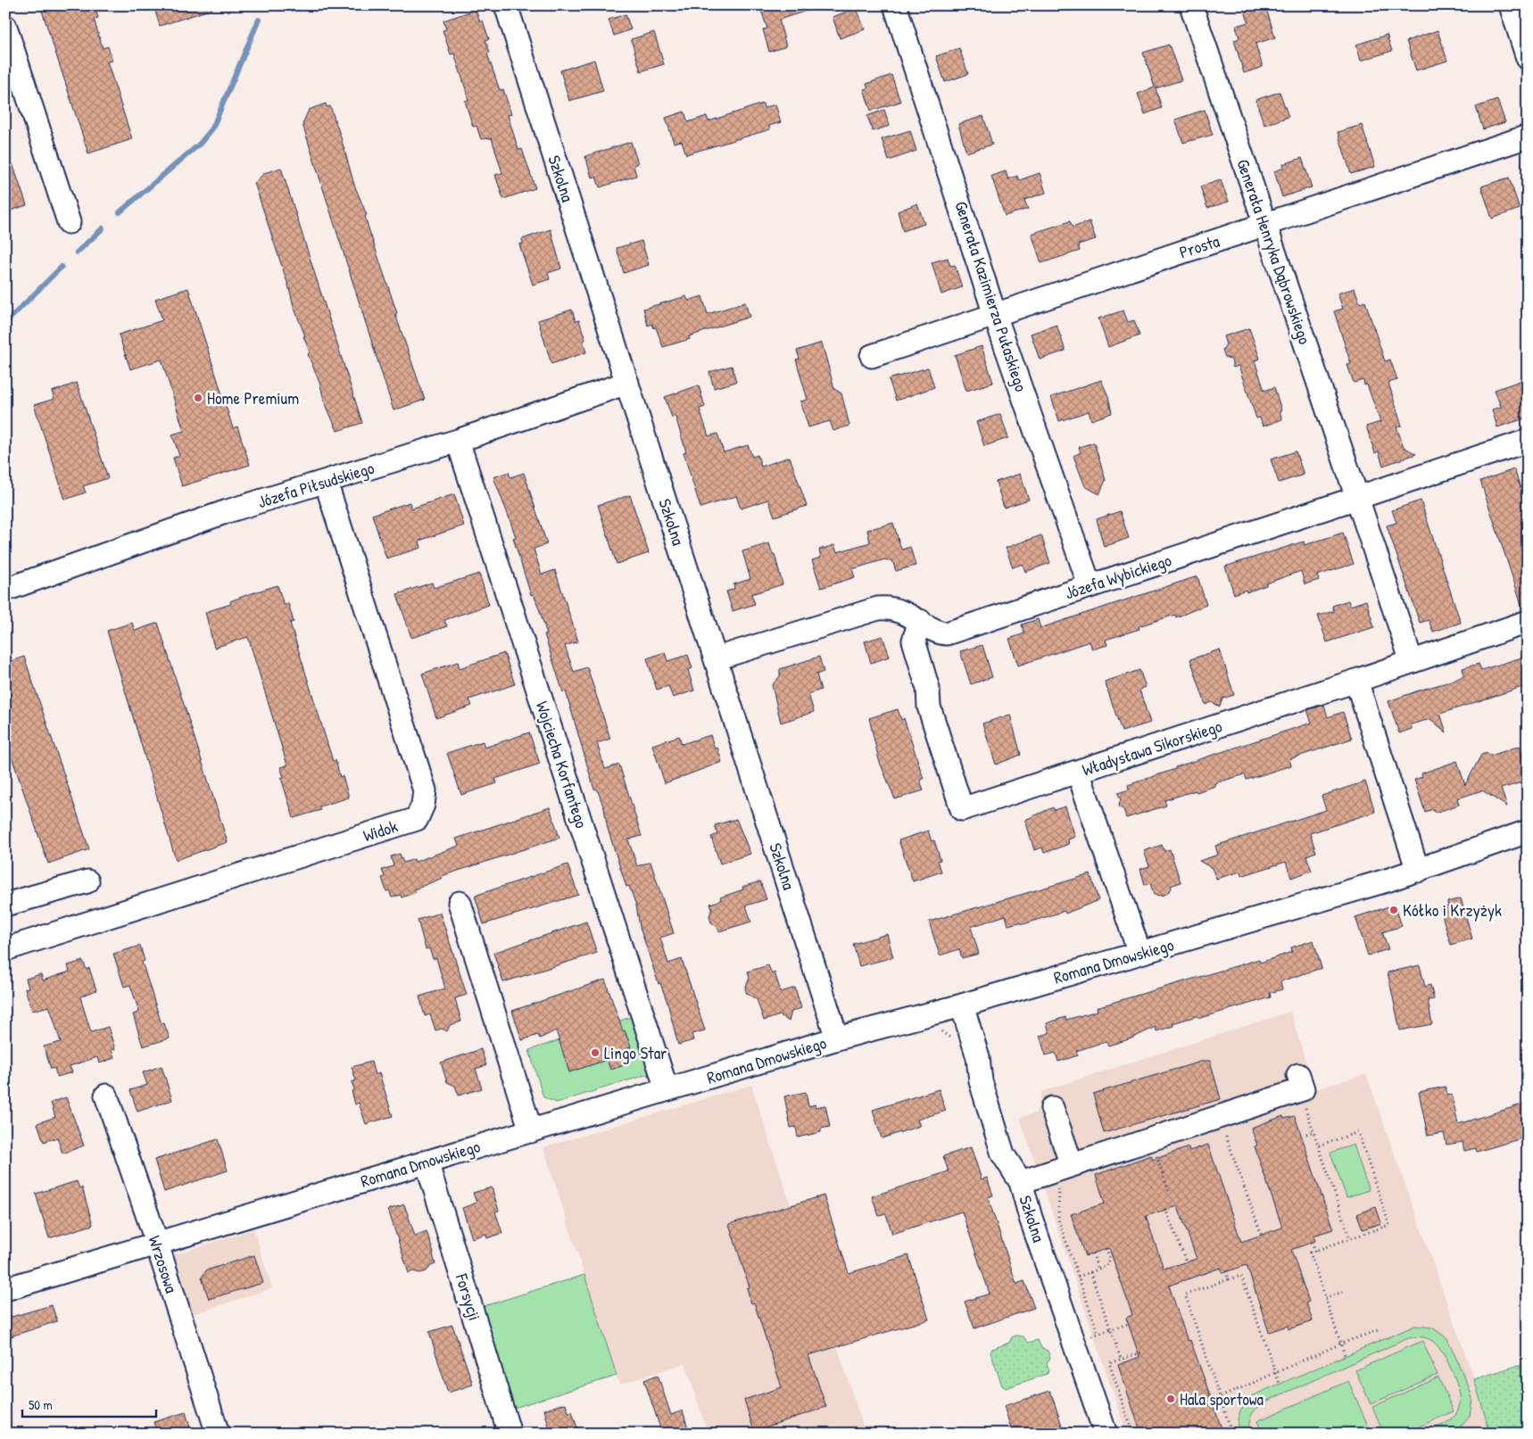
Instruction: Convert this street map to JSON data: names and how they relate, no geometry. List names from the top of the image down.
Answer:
{
  "streets": {
    "street": [
      "Szkolna",
      "Prosta",
      "Generała Henryka Dąbrowskiego",
      "Generała Kazimierza Pułaskiego",
      "Józefa Piłsudskiego",
      "Józefa Wybickiego",
      "Władysława Sikorskiego",
      "Wojciecha Korfantego",
      "Widok",
      "Romana Dmowskiego",
      "Wrzosowa",
      "Forsycji"
    ]
  },
  "crossings": [
    ["Szkolna", "Józefa Piłsudskiego"],
    ["Szkolna", "Józefa Wybickiego"],
    ["Szkolna", "Romana Dmowskiego"],
    ["Prosta", "Generała Henryka Dąbrowskiego"],
    ["Prosta", "Generała Kazimierza Pułaskiego"],
    ["Generała Henryka Dąbrowskiego", "Józefa Wybickiego"],
    ["Generała Kazimierza Pułaskiego", "Józefa Wybickiego"],
    ["Józefa Piłsudskiego", "Wojciecha Korfantego"],
    ["Józefa Piłsudskiego", "Widok"],
    ["Józefa Wybickiego", "Władysława Sikorskiego"],
    ["Wojciecha Korfantego", "Romana Dmowskiego"],
    ["Romana Dmowskiego", "Wrzosowa"],
    ["Romana Dmowskiego", "Forsycji"]
  ],
  "places": [
    "Home Premium",
    "Kółko i Krzyżyk",
    "Lingo Star",
    "Hala sportowa"
  ],
  "scale_bar": "50 m"
}
